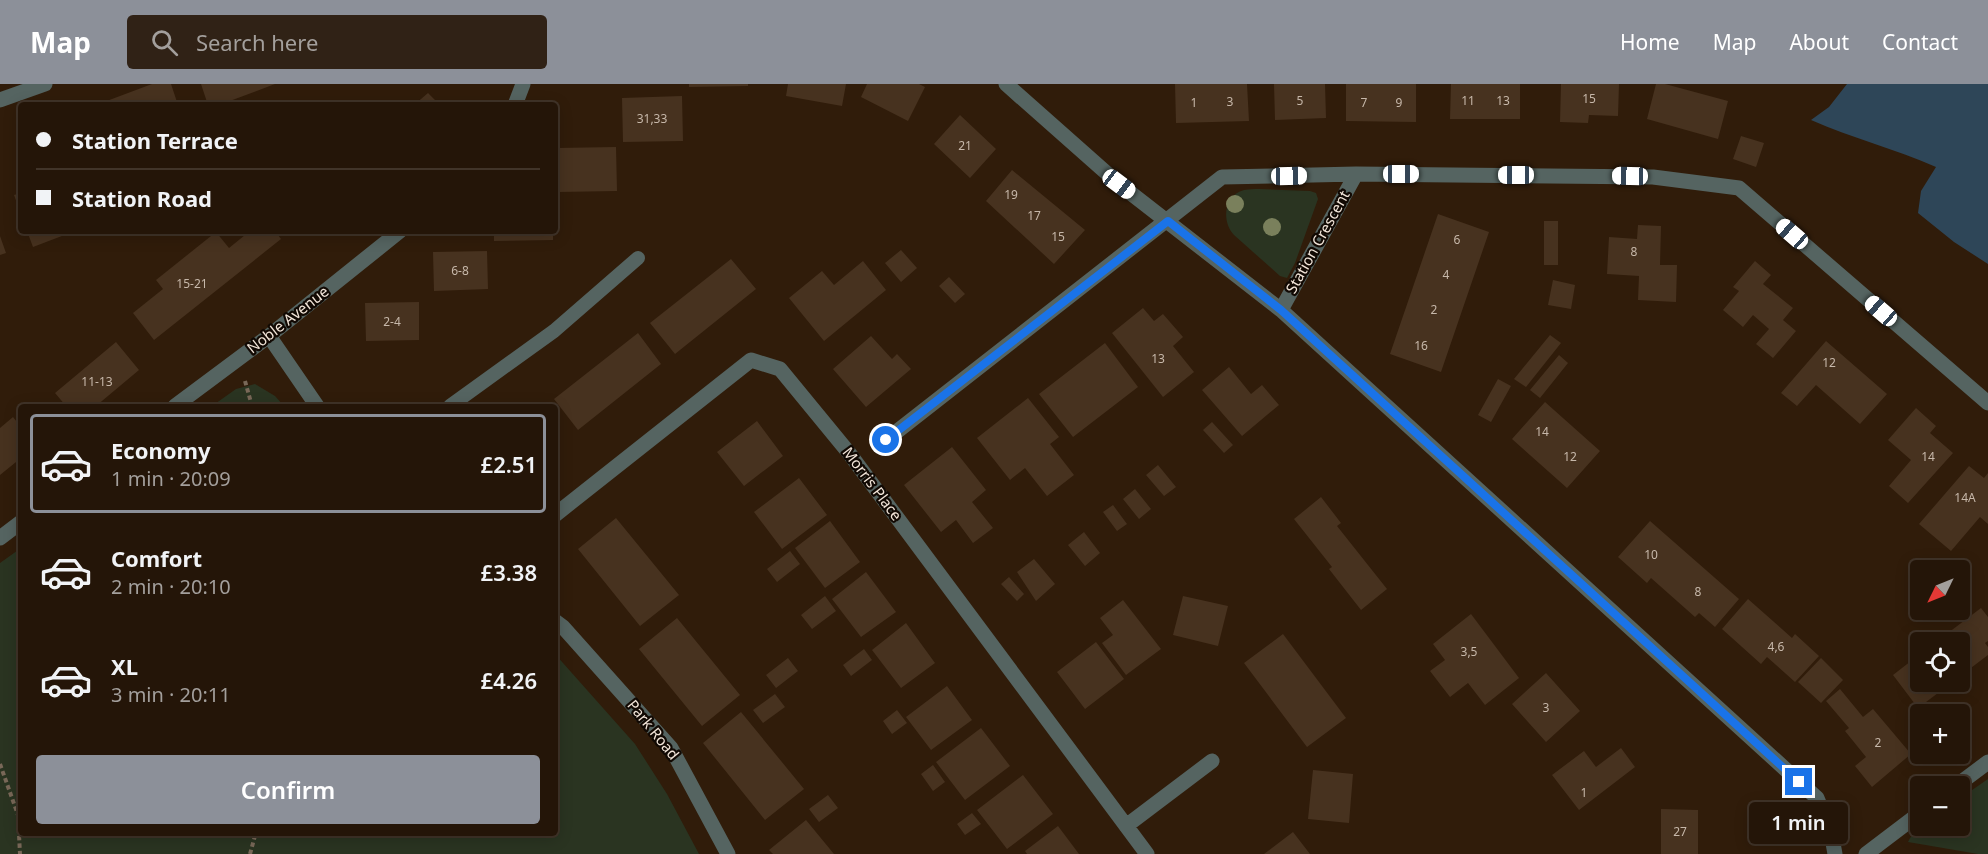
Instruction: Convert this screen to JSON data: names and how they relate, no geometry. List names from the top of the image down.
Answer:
{
  "streets": {
    "street": [
      "Station Crescent",
      "Noble Avenue",
      "Morris Place",
      "Park Road"
    ]
  },
  "house_numbers": [
    "15",
    "5",
    "11",
    "13",
    "3",
    "1",
    "7",
    "9",
    "31,33",
    "21",
    "19",
    "17",
    "15",
    "6",
    "8",
    "6-8",
    "4",
    "15-21",
    "2",
    "2-4",
    "16",
    "13",
    "12",
    "11-13",
    "14",
    "12",
    "14",
    "14A",
    "10",
    "8",
    "4,6",
    "3,5",
    "3",
    "2",
    "1",
    "27"
  ],
  "north": "bottom left",
  "page": {
    "header": "Map",
    "search": "Search here",
    "nav": [
      "Home",
      "Map",
      "About",
      "Contact"
    ],
    "banner": ["Station Terrace", "Station Road"],
    "list": [
      {
        "name": "Economy",
        "note": "1 min · 20:09",
        "value": "£2.51"
      },
      {
        "name": "Comfort",
        "note": "2 min · 20:10",
        "value": "£3.38"
      },
      {
        "name": "XL",
        "note": "3 min · 20:11",
        "value": "£4.26"
      }
    ],
    "map_buttons": ["+", "−"],
    "buttons": "Confirm",
    "bubble": "1 min"
  }
}
